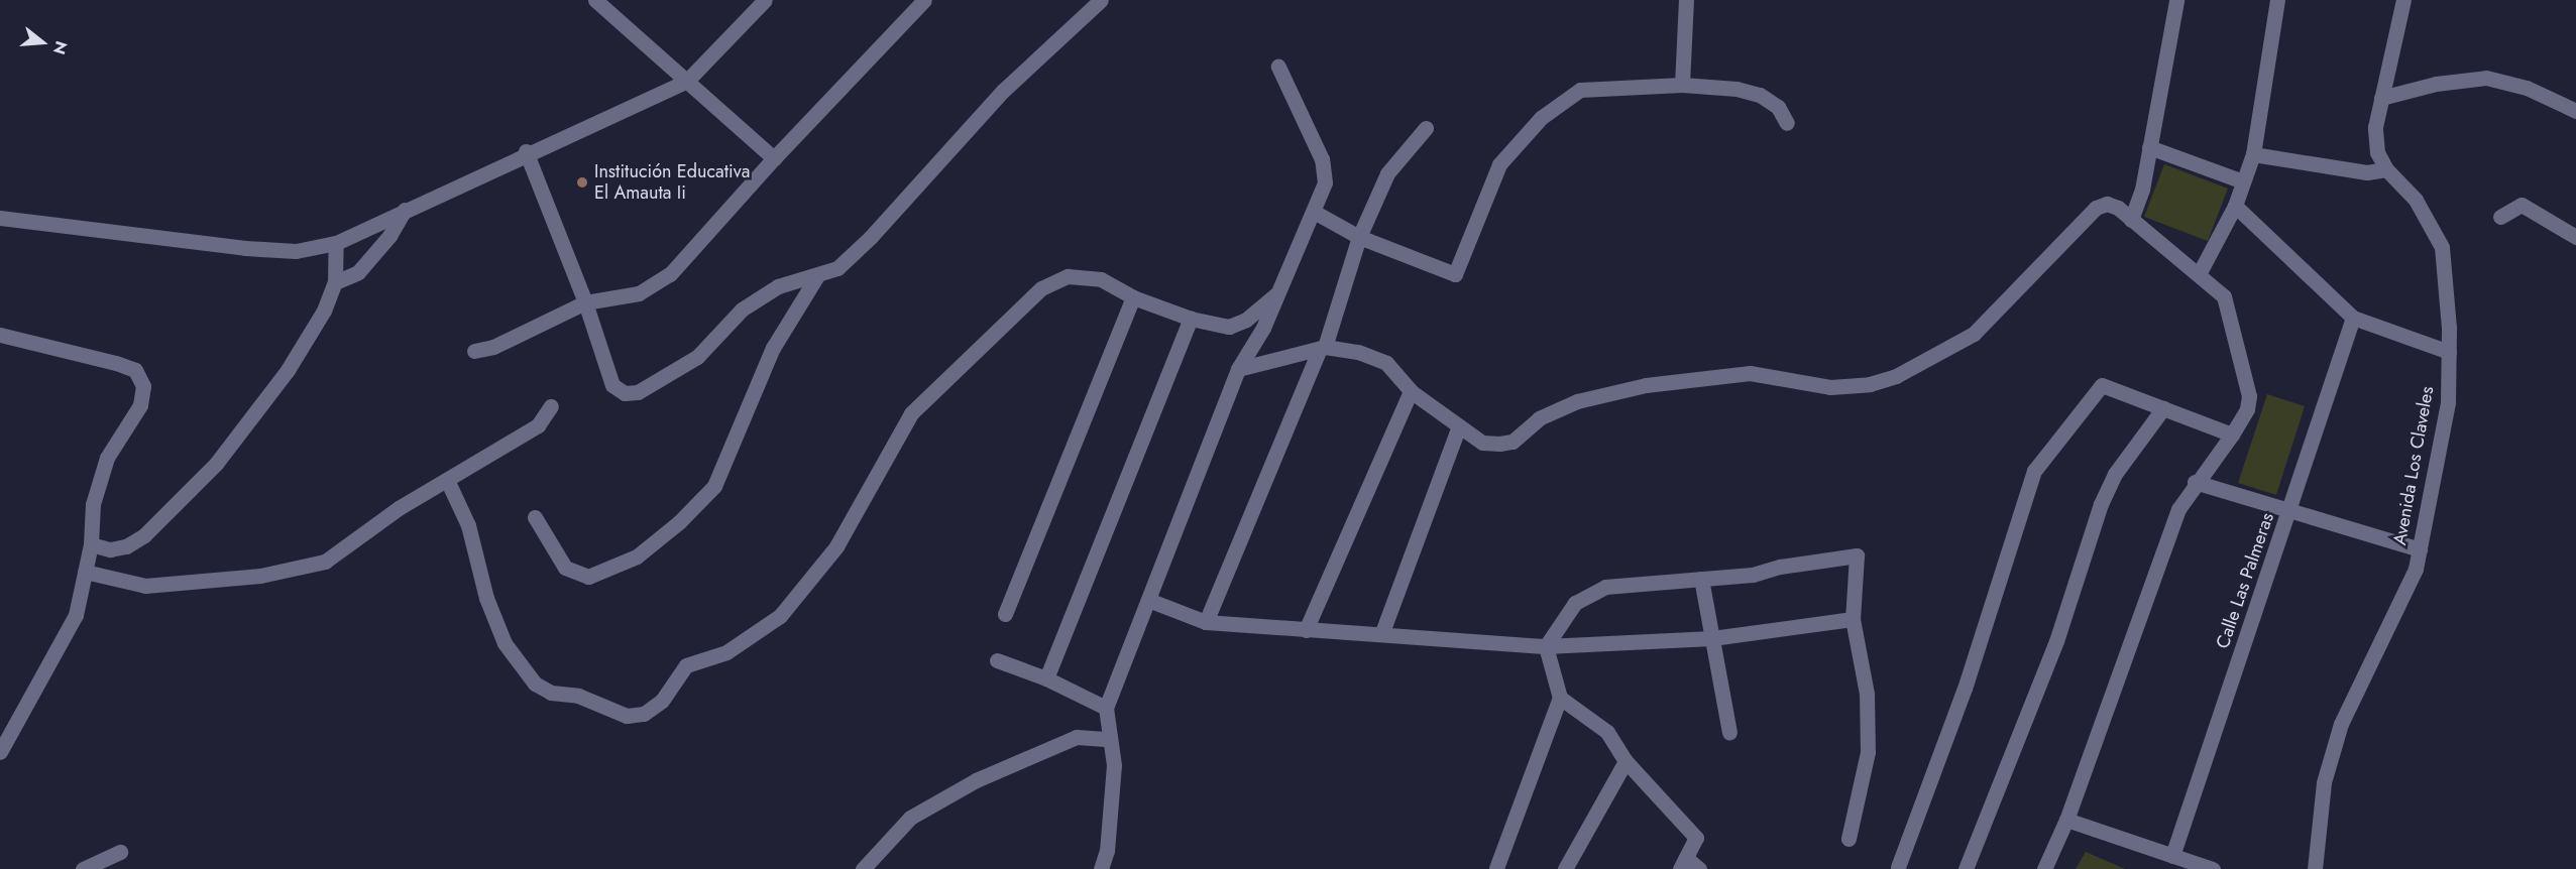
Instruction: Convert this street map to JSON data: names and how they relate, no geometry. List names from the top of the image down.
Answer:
{
  "streets": {
    "street": ["Avenida Los Claveles", "Calle Las Palmeras"]
  },
  "places": ["Institución Educativa El Amauta Ii"],
  "north": "right"
}
